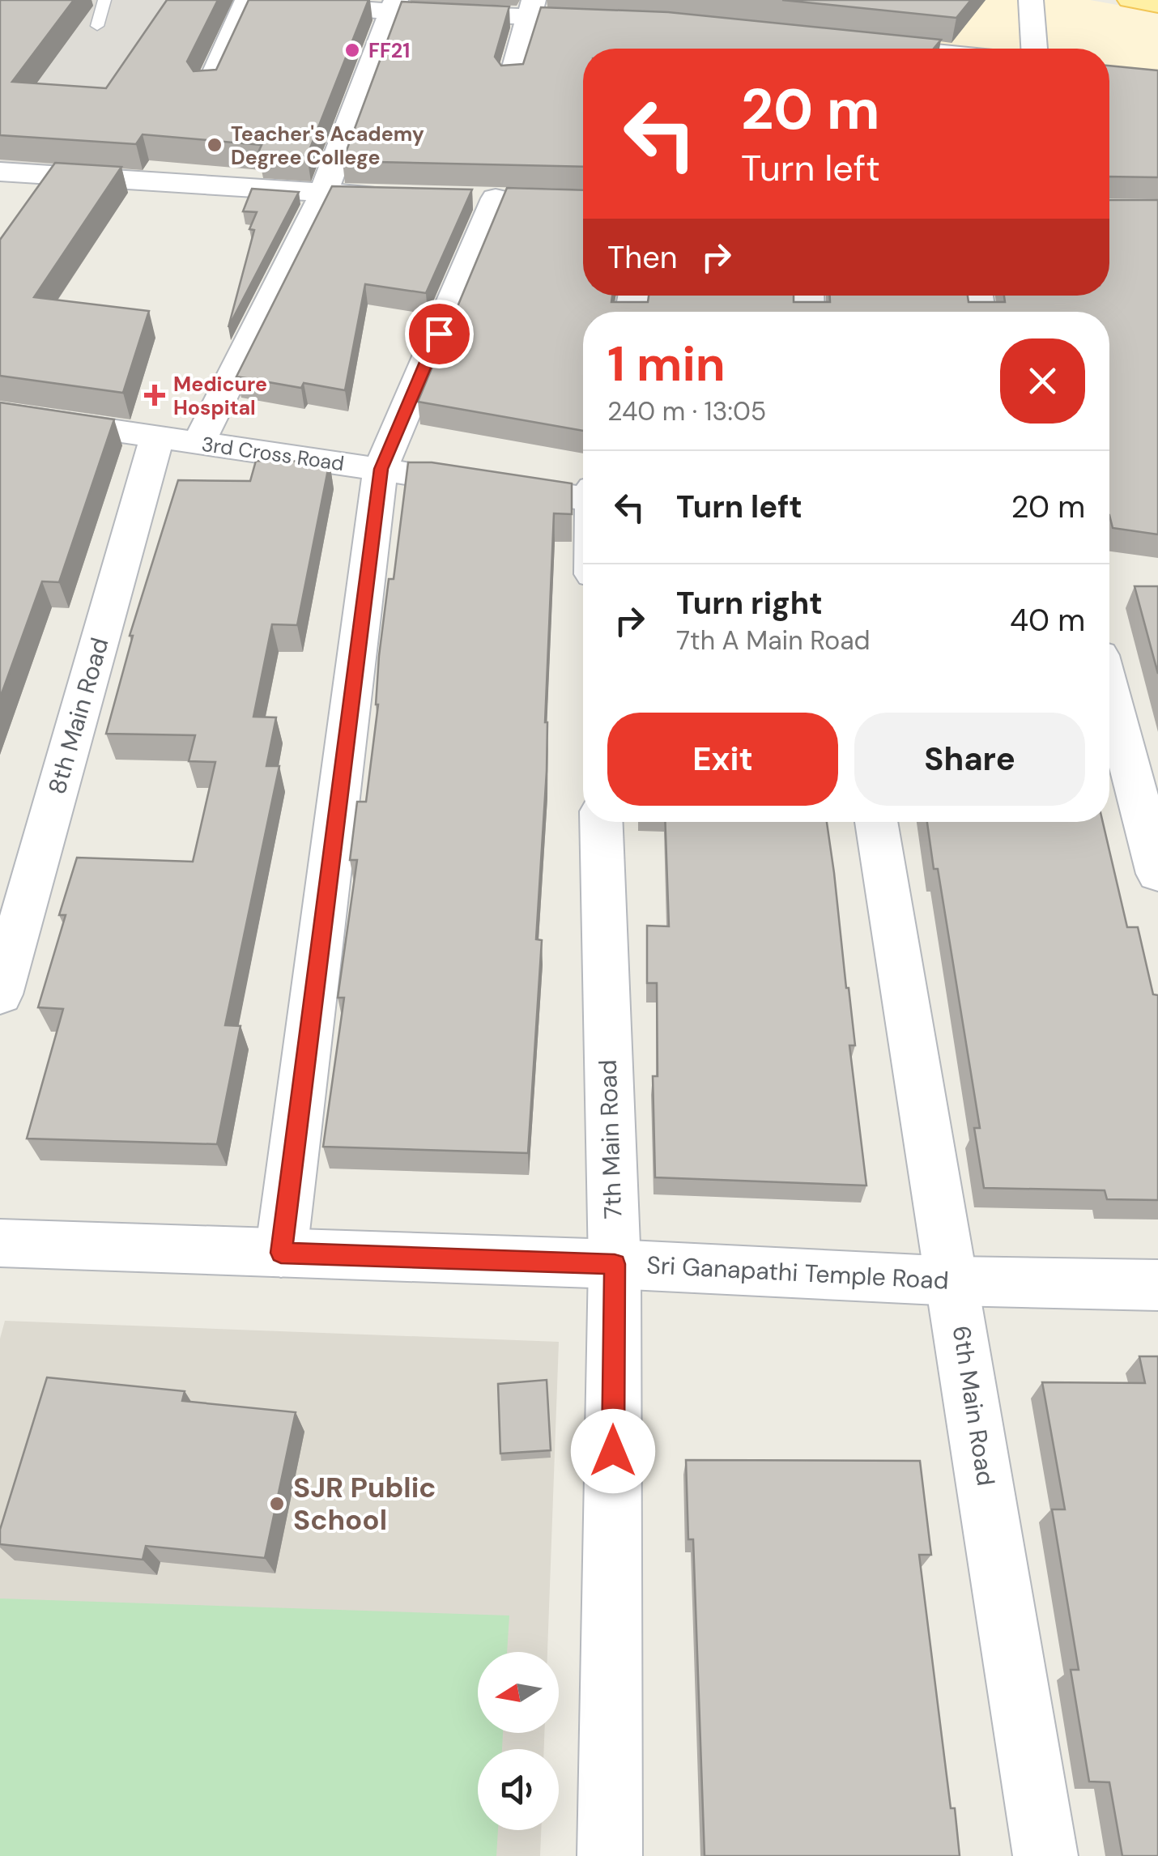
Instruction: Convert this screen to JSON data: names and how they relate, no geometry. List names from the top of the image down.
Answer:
{
  "streets": {
    "street": [
      "3rd Cross Road",
      "8th Main Road",
      "7th Main Road",
      "Sri Ganapathi Temple Road",
      "6th Main Road"
    ]
  },
  "crossings": [
    ["3rd Cross Road", "8th Main Road"],
    ["7th Main Road", "Sri Ganapathi Temple Road"],
    ["Sri Ganapathi Temple Road", "6th Main Road"]
  ],
  "places": {
    "other": ["FF21", "Teacher's Academy Degree College", "SJR Public School"],
    "health": ["Medicure Hospital"]
  },
  "north": "left",
  "page": {
    "turn": ["20 m", "Turn left"],
    "then": "Then",
    "heading": ["1 min", "240 m · 13:05"],
    "list": [
      {
        "name": "Turn left",
        "value": "20 m"
      },
      {
        "name": "Turn right",
        "note": "7th A Main Road",
        "value": "40 m"
      }
    ],
    "buttons": ["Exit", "Share"]
  }
}
